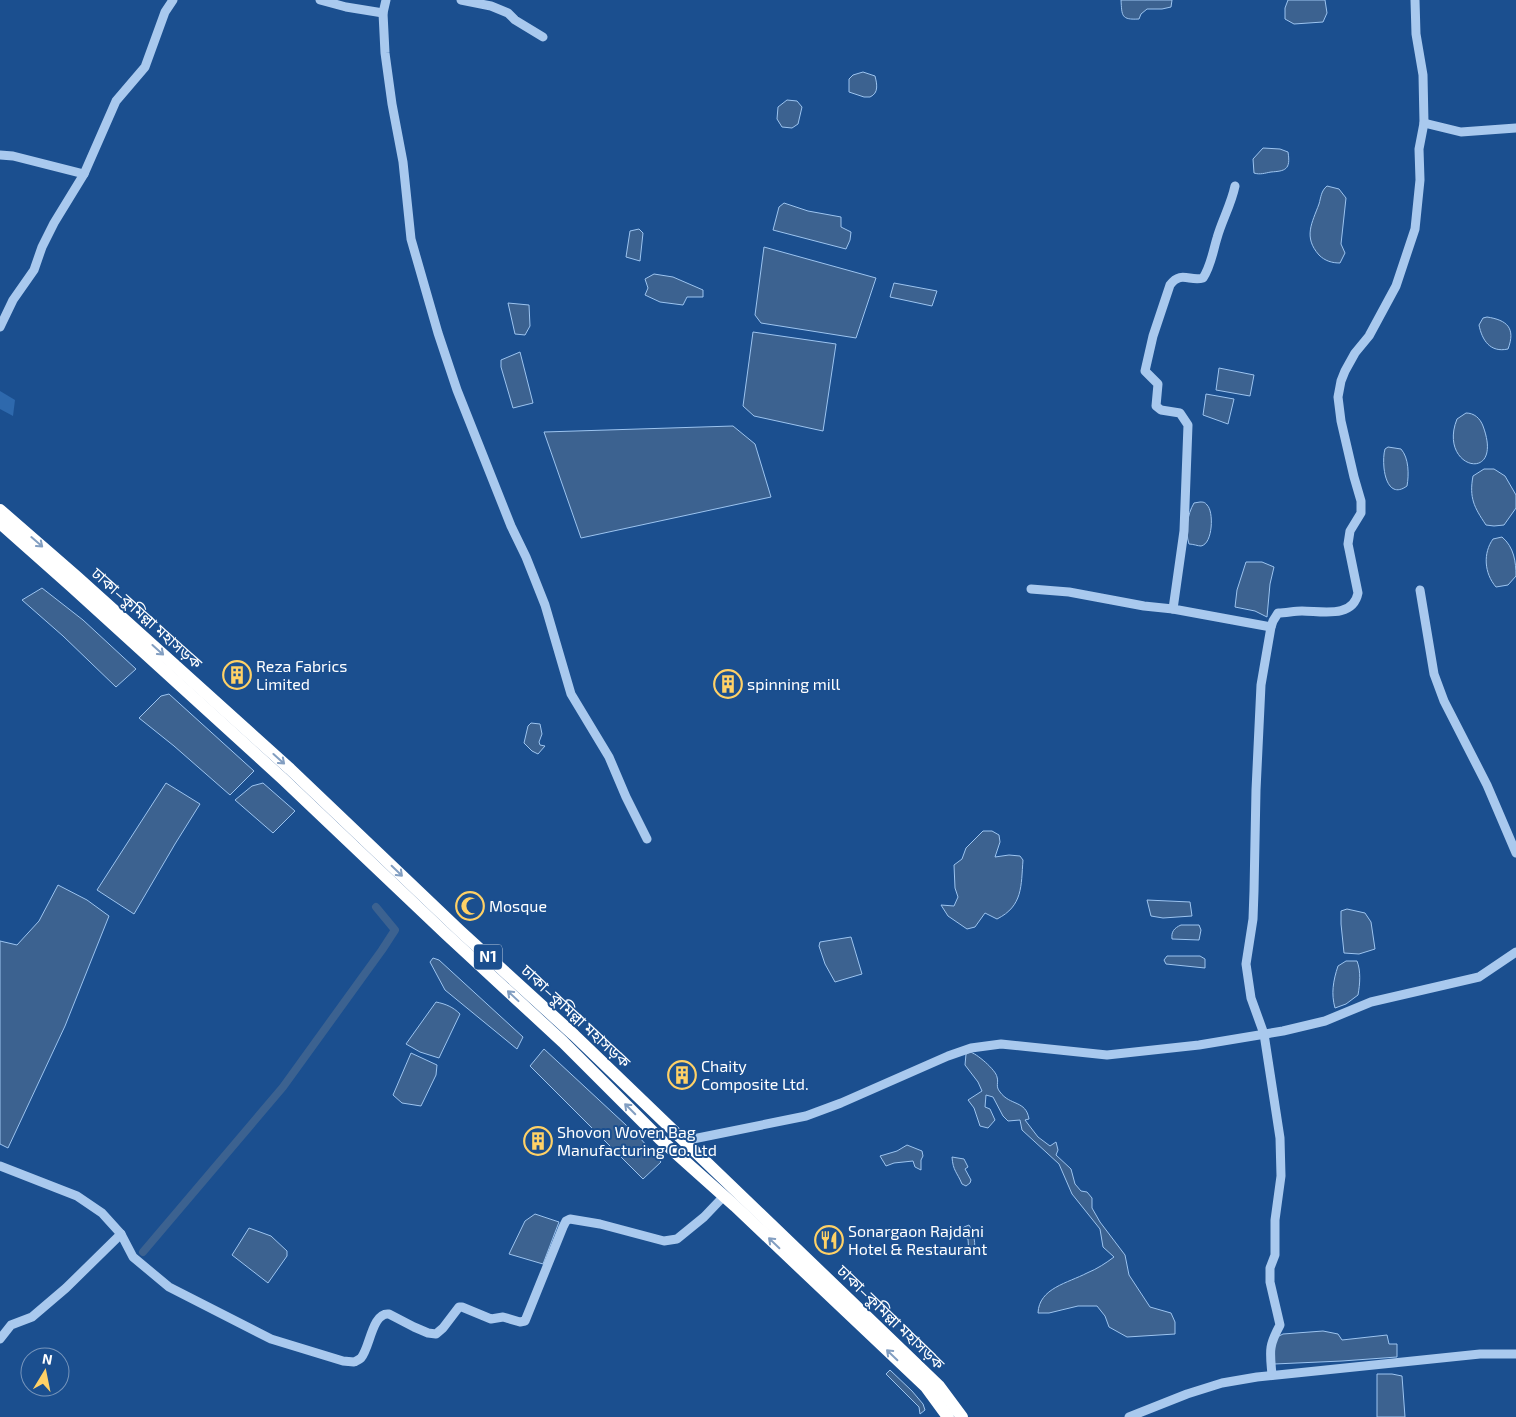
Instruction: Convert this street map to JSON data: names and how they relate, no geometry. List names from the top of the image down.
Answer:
{
  "streets": {
    "highway": ["ঢাকা–কুমিল্লা মহাসড়ক", "N1"]
  },
  "places": {
    "building": [
      "Reza Fabrics Limited",
      "spinning mill",
      "Chaity Composite Ltd.",
      "Shovon Woven Bag Manufacturing Co. Ltd"
    ],
    "mosque": ["Mosque"],
    "restaurant": ["Sonargaon Rajdani Hotel & Restaurant"]
  },
  "north": "top"
}
